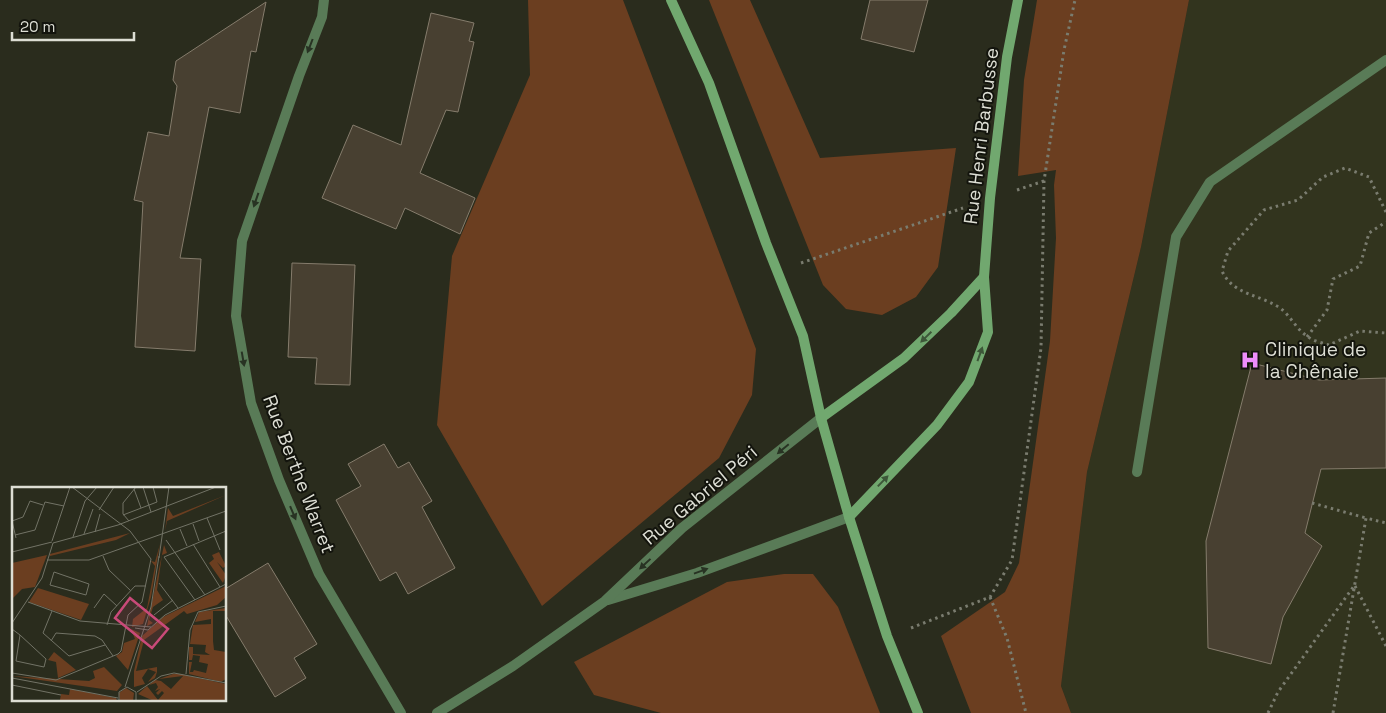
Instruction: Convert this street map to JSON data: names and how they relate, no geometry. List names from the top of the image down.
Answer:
{
  "streets": {
    "street": ["Rue Henri Barbusse", "Rue Berthe Warret", "Rue Gabriel Péri"]
  },
  "crossings": [
    ["Rue Henri Barbusse", "Rue Gabriel Péri"]
  ],
  "one_way": ["Rue Berthe Warret"],
  "places": {
    "hospital": ["Clinique de la Chênaie"]
  },
  "scale_bar": "20 m"
}
